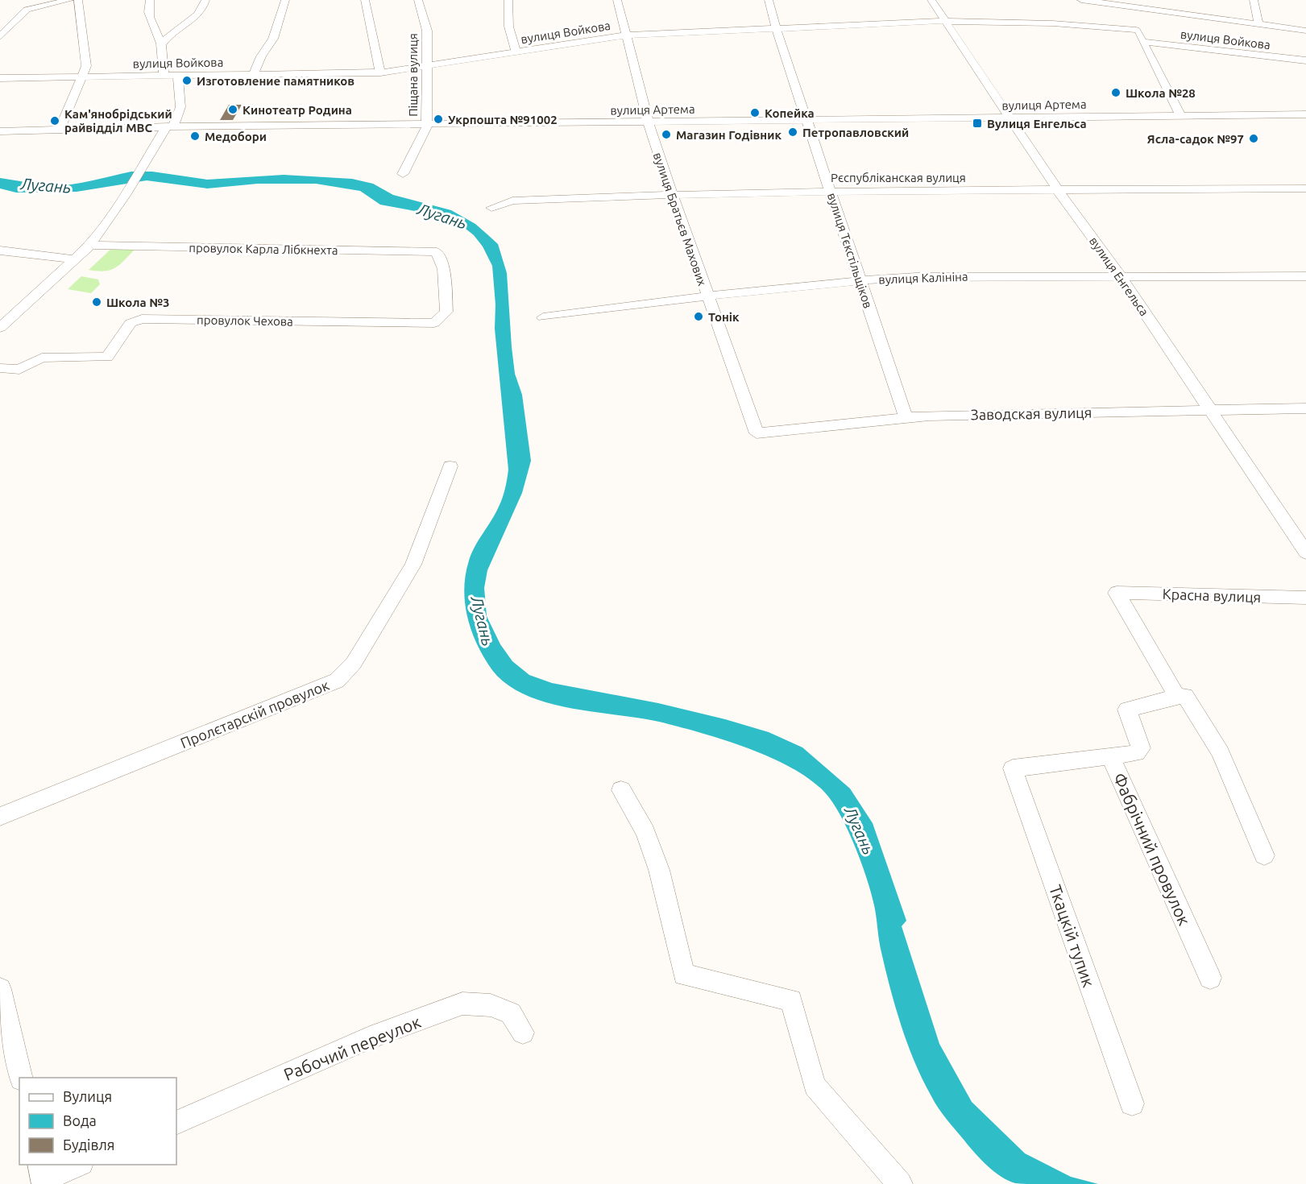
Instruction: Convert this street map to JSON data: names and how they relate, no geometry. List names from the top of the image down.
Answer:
{
  "streets": {
    "street": [
      "вулиця Войкова",
      "Піщана вулиця",
      "вулиця Артема",
      "Рєспубліканская вулиця",
      "вулиця Братьєв Махових",
      "провулок Карла Лібкнехта",
      "вулиця Тєкстільщіков",
      "вулиця Енгельса",
      "вулиця Калініна",
      "провулок Чехова",
      "Заводская вулиця",
      "Красна вулиця",
      "Пролєтарскій провулок",
      "Фабрічний провулок",
      "Ткацкій тупик",
      "Рабочий переулок"
    ]
  },
  "crossings": [
    ["вулиця Войкова", "Піщана вулиця"],
    ["вулиця Войкова", "вулиця Братьєв Махових"],
    ["вулиця Войкова", "вулиця Тєкстільщіков"],
    ["вулиця Войкова", "вулиця Енгельса"],
    ["Піщана вулиця", "вулиця Артема"],
    ["вулиця Артема", "вулиця Братьєв Махових"],
    ["вулиця Артема", "вулиця Тєкстільщіков"],
    ["вулиця Артема", "вулиця Енгельса"],
    ["Рєспубліканская вулиця", "вулиця Братьєв Махових"],
    ["Рєспубліканская вулиця", "вулиця Тєкстільщіков"],
    ["Рєспубліканская вулиця", "вулиця Енгельса"],
    ["вулиця Братьєв Махових", "вулиця Калініна"],
    ["вулиця Братьєв Махових", "Заводская вулиця"],
    ["провулок Карла Лібкнехта", "провулок Чехова"],
    ["вулиця Тєкстільщіков", "вулиця Калініна"],
    ["вулиця Тєкстільщіков", "Заводская вулиця"],
    ["вулиця Енгельса", "вулиця Калініна"],
    ["вулиця Енгельса", "Заводская вулиця"],
    ["Фабрічний провулок", "Ткацкій тупик"]
  ],
  "water": ["Лугань"],
  "places": {
    "other": [
      "Изготовление памятников",
      "Школа №28",
      "Кинотеатр Родина",
      "Копейка",
      "Укрпошта №91002",
      "Кам'янобрідський райвідділ МВС",
      "Петропавловский",
      "Магазин Годівник",
      "Медобори",
      "Ясла-садок №97",
      "Школа №3",
      "Тонік"
    ],
    "transit": ["Вулиця Енгельса"]
  },
  "legend": ["Вулиця", "Вода", "Будівля"]
}
